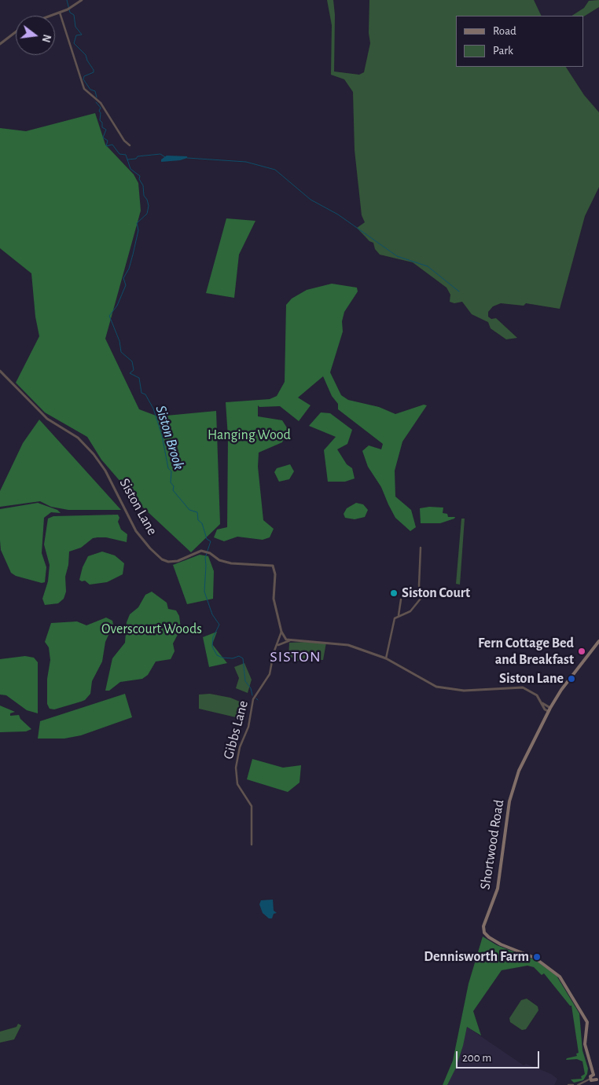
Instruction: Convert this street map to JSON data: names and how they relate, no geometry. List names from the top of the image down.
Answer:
{
  "streets": {
    "main road": ["Shortwood Road"],
    "street": ["Siston Lane", "Gibbs Lane"]
  },
  "crossings": [
    ["Siston Lane", "Gibbs Lane"]
  ],
  "districts": ["SISTON"],
  "water": ["Siston Brook"],
  "parks": ["Hanging Wood", "Overscourt Woods"],
  "places": [
    "Siston Court",
    "Fern Cottage Bed and Breakfast",
    "Siston Lane",
    "Dennisworth Farm"
  ],
  "legend": ["Road", "Park"],
  "scale_bar": "200 m",
  "north": "right"
}
